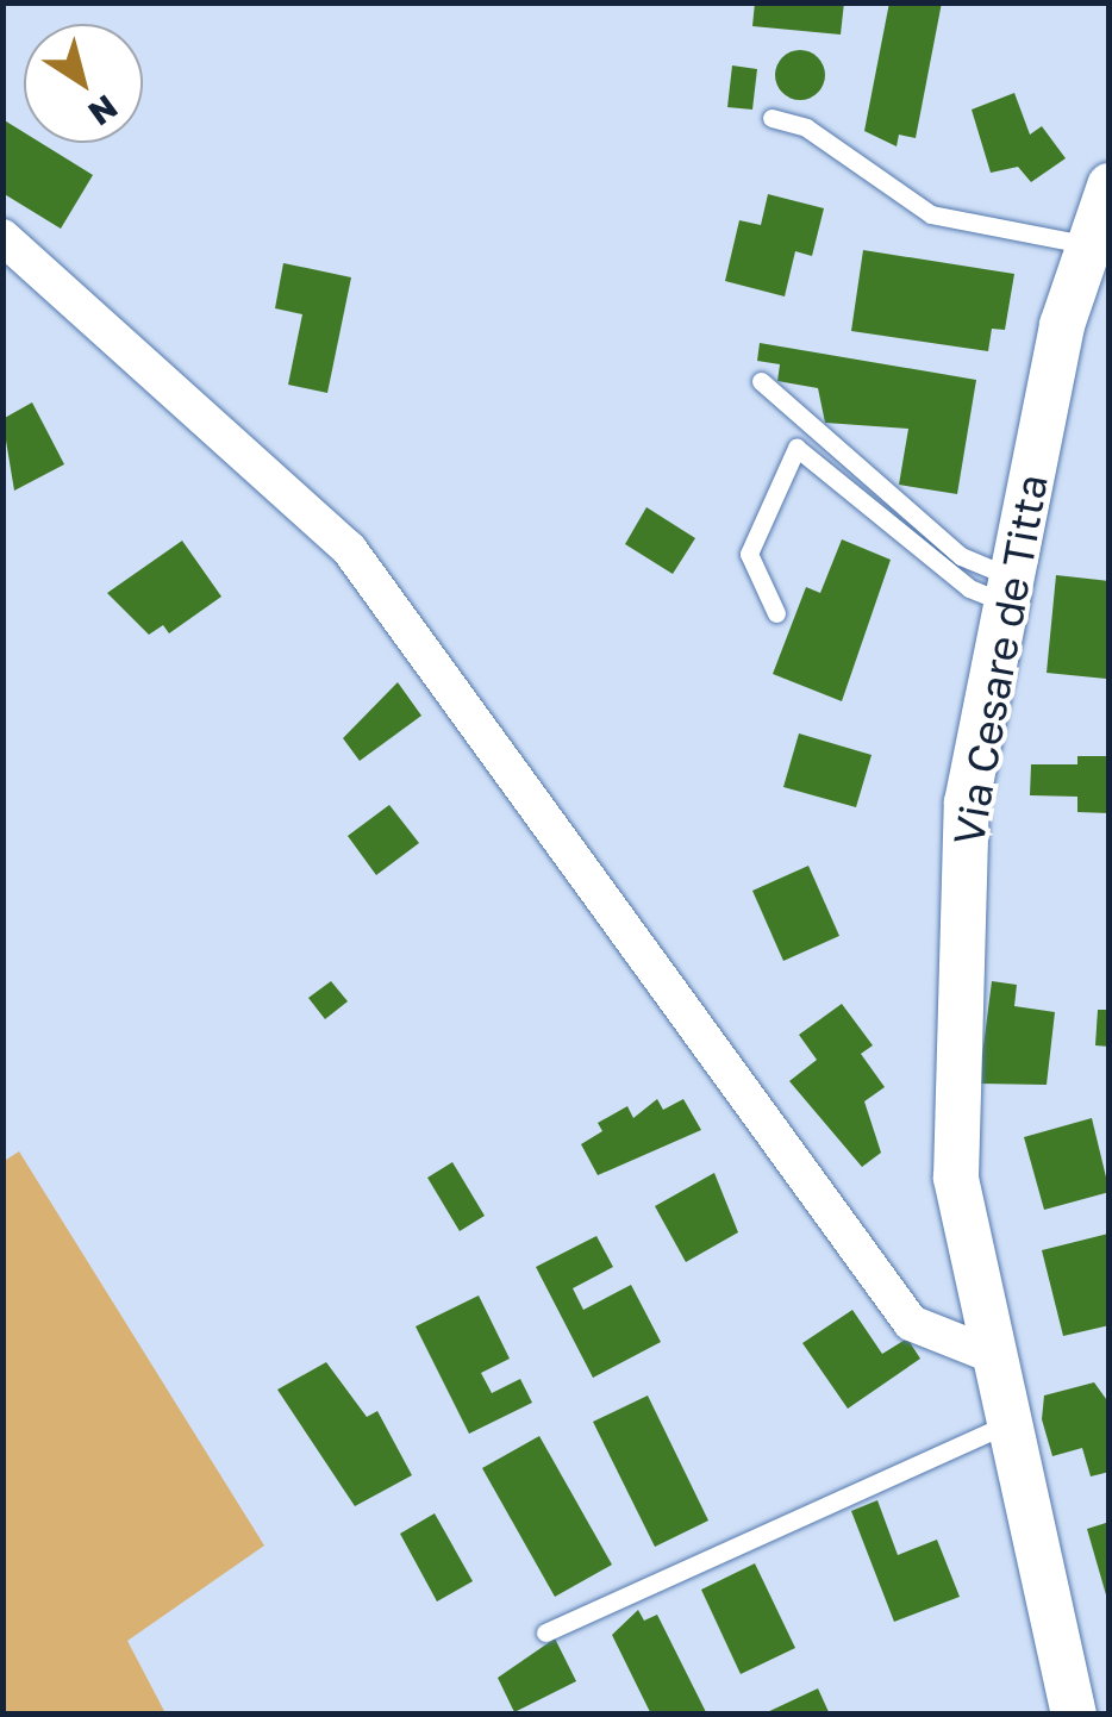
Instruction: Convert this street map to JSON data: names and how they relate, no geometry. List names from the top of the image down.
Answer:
{
  "streets": {
    "street": ["Via Cesare de Titta"]
  },
  "north": "bottom right"
}
